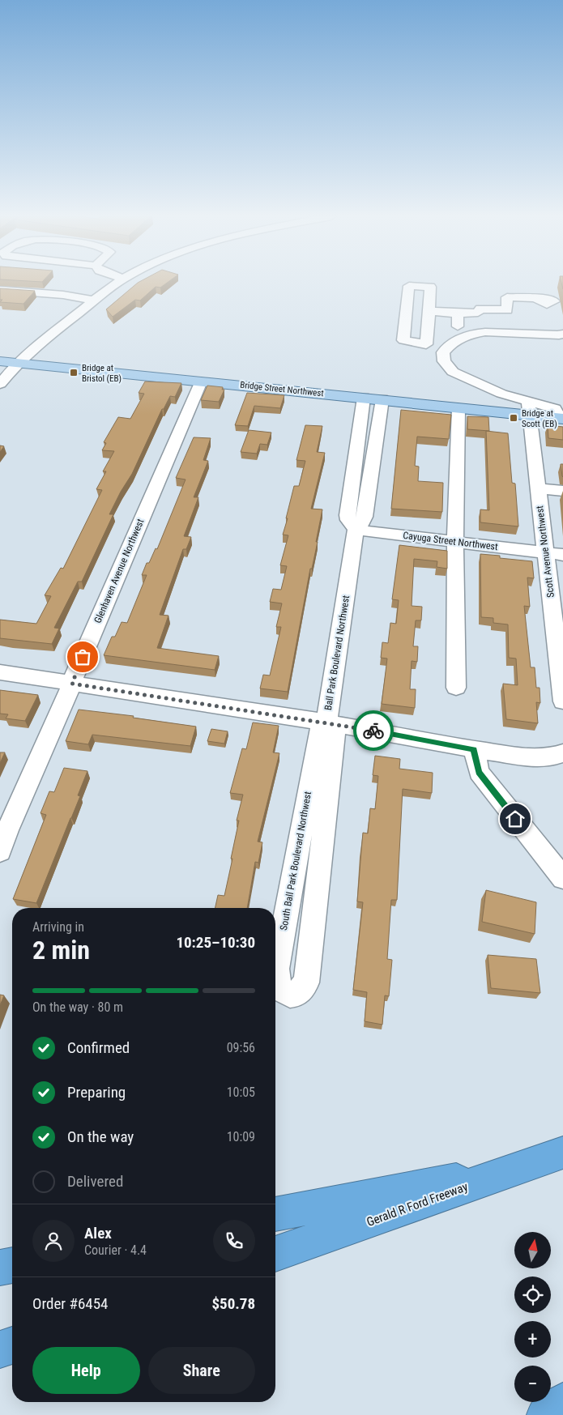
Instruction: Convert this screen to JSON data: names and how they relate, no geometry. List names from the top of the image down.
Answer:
{
  "streets": {
    "highway": ["Gerald R Ford Freeway"],
    "main road": ["Bridge Street Northwest"],
    "street": [
      "Cayuga Street Northwest",
      "Scott Avenue Northwest",
      "Glenhaven Avenue Northwest",
      "Ball Park Boulevard Northwest",
      "South Ball Park Boulevard Northwest"
    ]
  },
  "crossings": [
    ["Bridge Street Northwest", "Scott Avenue Northwest"],
    ["Bridge Street Northwest", "Glenhaven Avenue Northwest"],
    ["Cayuga Street Northwest", "Scott Avenue Northwest"],
    ["Cayuga Street Northwest", "Ball Park Boulevard Northwest"],
    ["Ball Park Boulevard Northwest", "South Ball Park Boulevard Northwest"]
  ],
  "places": {
    "transit": ["Bridge at Bristol (EB)", "Bridge at Scott (EB)"]
  },
  "north": "top",
  "page": {
    "heading": ["2 min", "Arriving in", "10:25–10:30"],
    "panel": [
      "Alex",
      "Courier · 4.4",
      "Order #6454",
      "$50.78"
    ],
    "bar": "On the way · 80 m",
    "list": [
      ["Confirmed", "09:56"],
      ["Preparing", "10:05"],
      ["On the way", "10:09"],
      "Delivered"
    ],
    "map_buttons": ["+", "−"],
    "buttons": ["Help", "Share"]
  }
}
